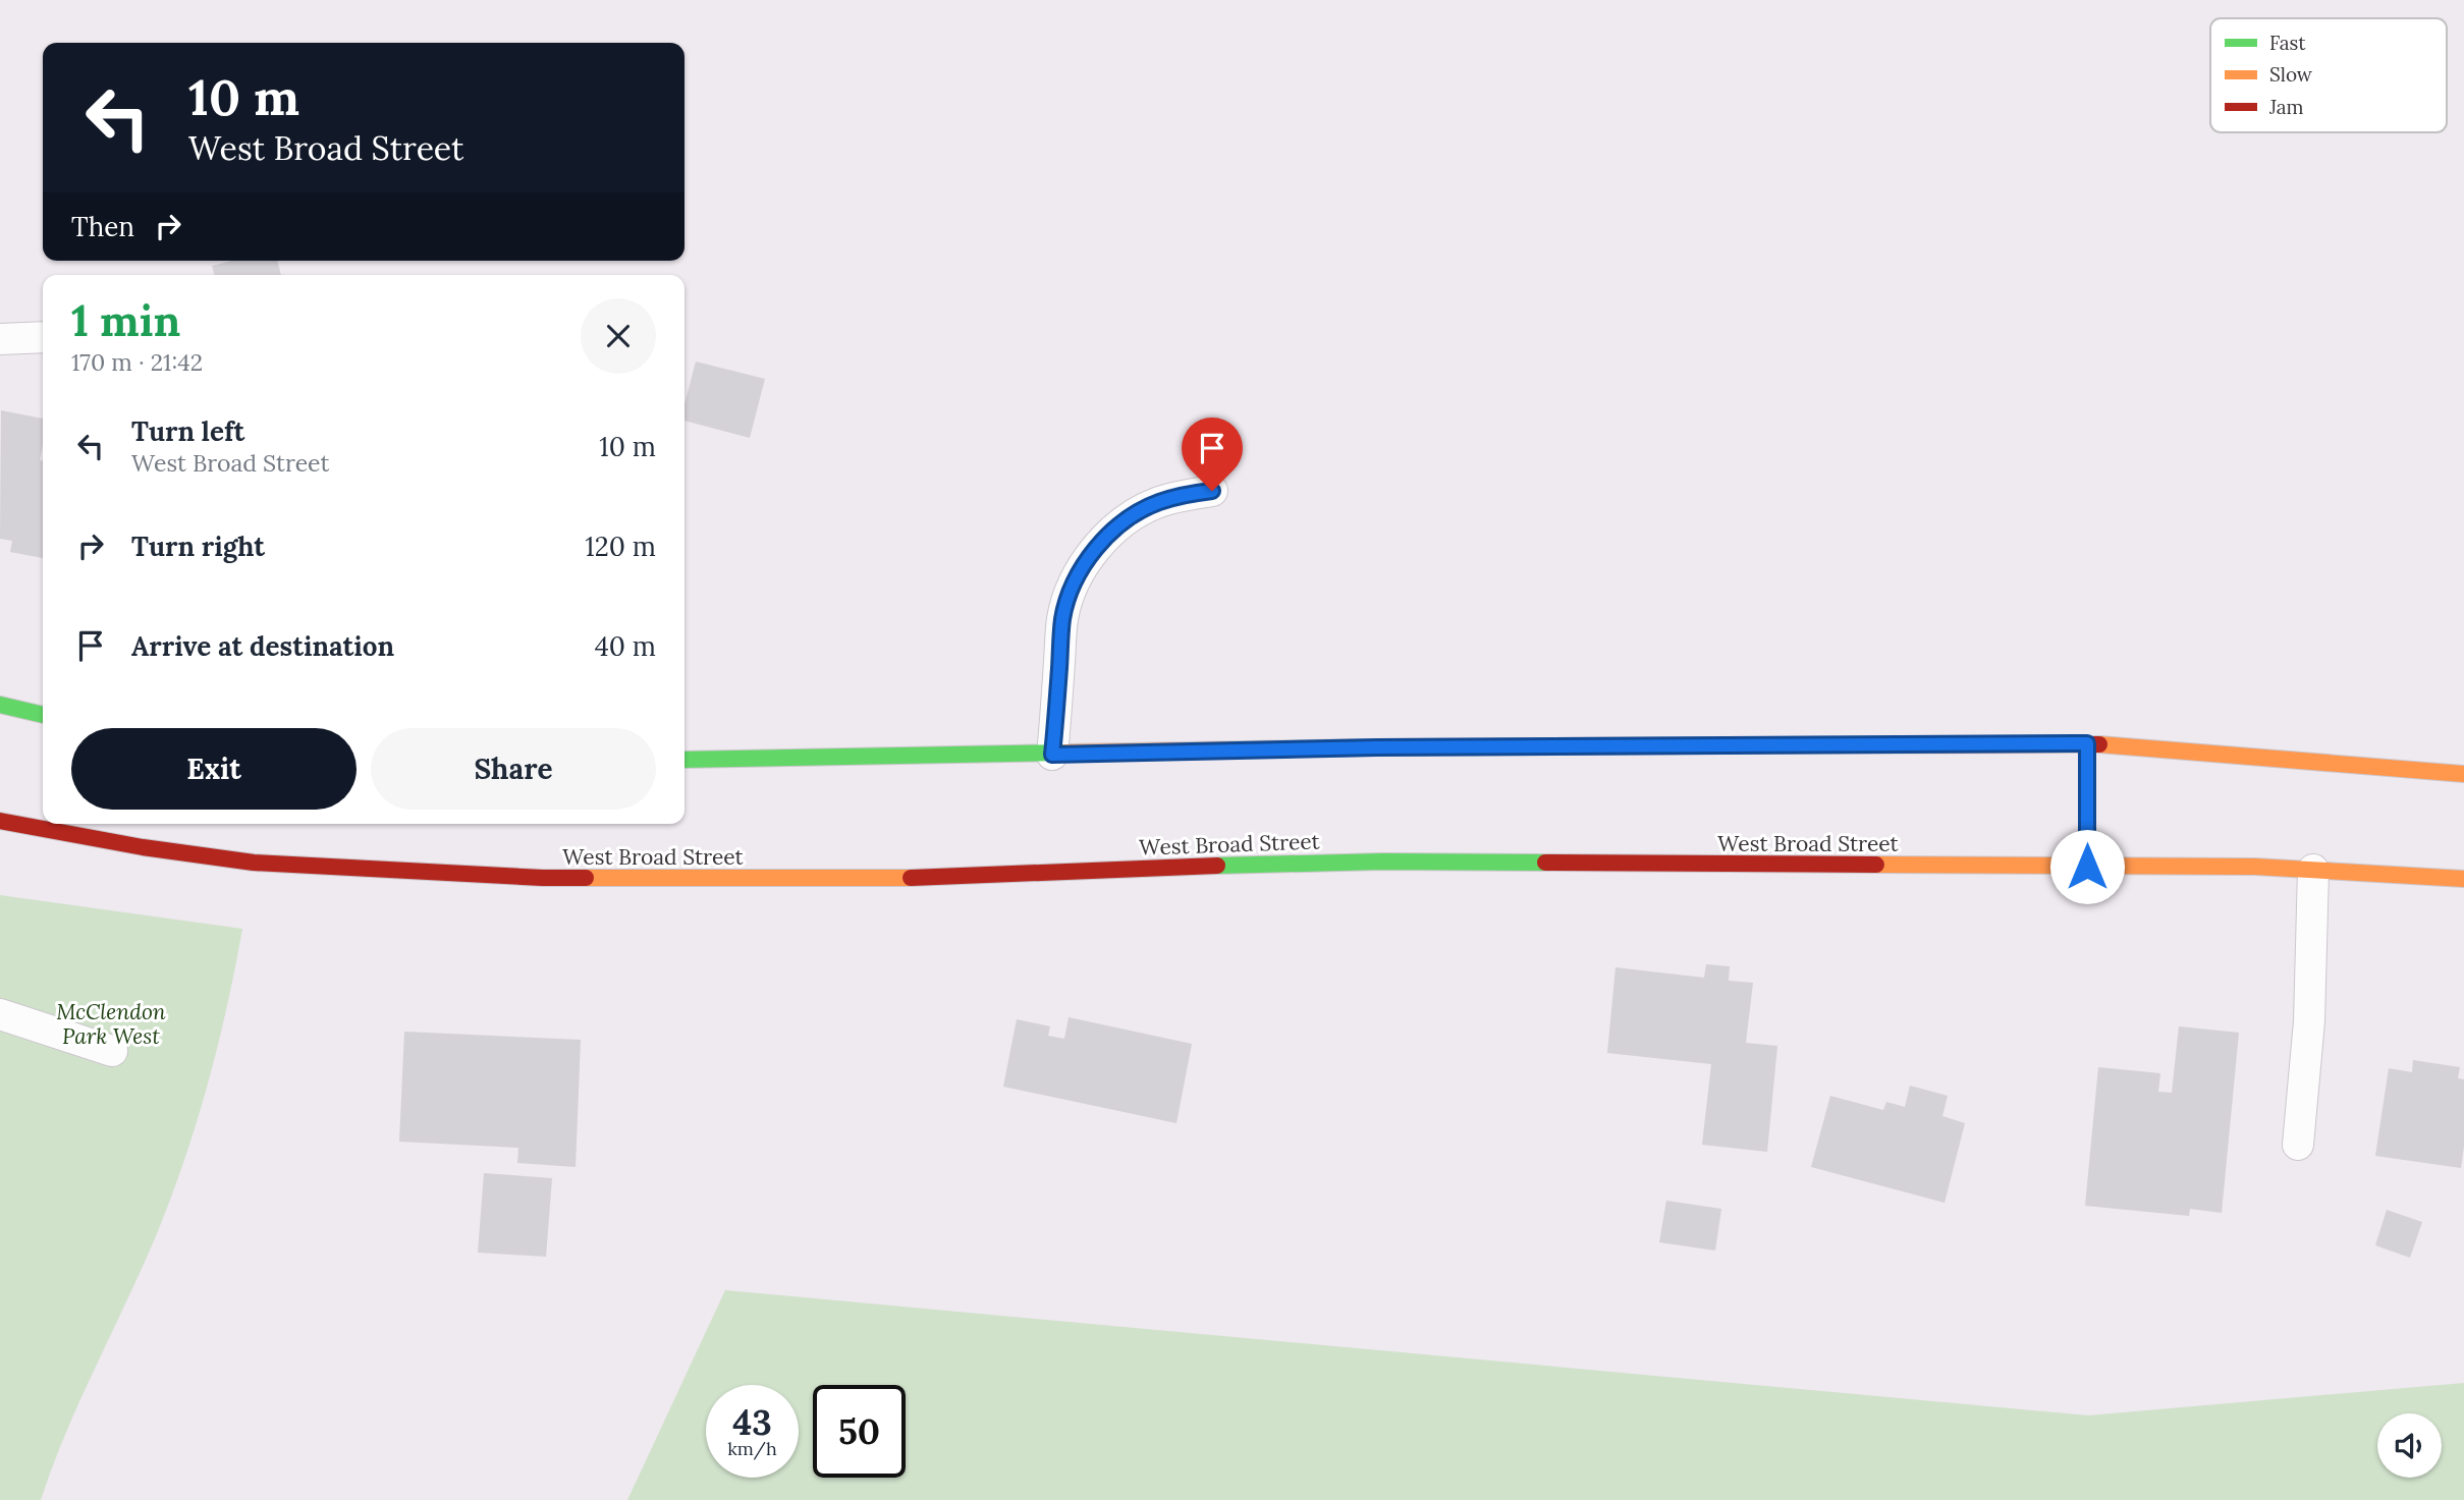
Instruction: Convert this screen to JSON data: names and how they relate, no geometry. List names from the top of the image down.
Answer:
{
  "streets": {
    "main road": ["West Broad Street"]
  },
  "parks": ["McClendon Park West"],
  "legend": ["Fast", "Slow", "Jam"],
  "page": {
    "turn": ["10 m", "West Broad Street"],
    "then": "Then",
    "heading": ["1 min", "170 m · 21:42"],
    "list": [
      {
        "name": "Turn left",
        "note": "West Broad Street",
        "value": "10 m"
      },
      {
        "name": "Turn right",
        "value": "120 m"
      },
      {
        "name": "Arrive at destination",
        "value": "40 m"
      }
    ],
    "buttons": ["Exit", "Share"],
    "speed": "43 km/h",
    "limit": "50"
  }
}
